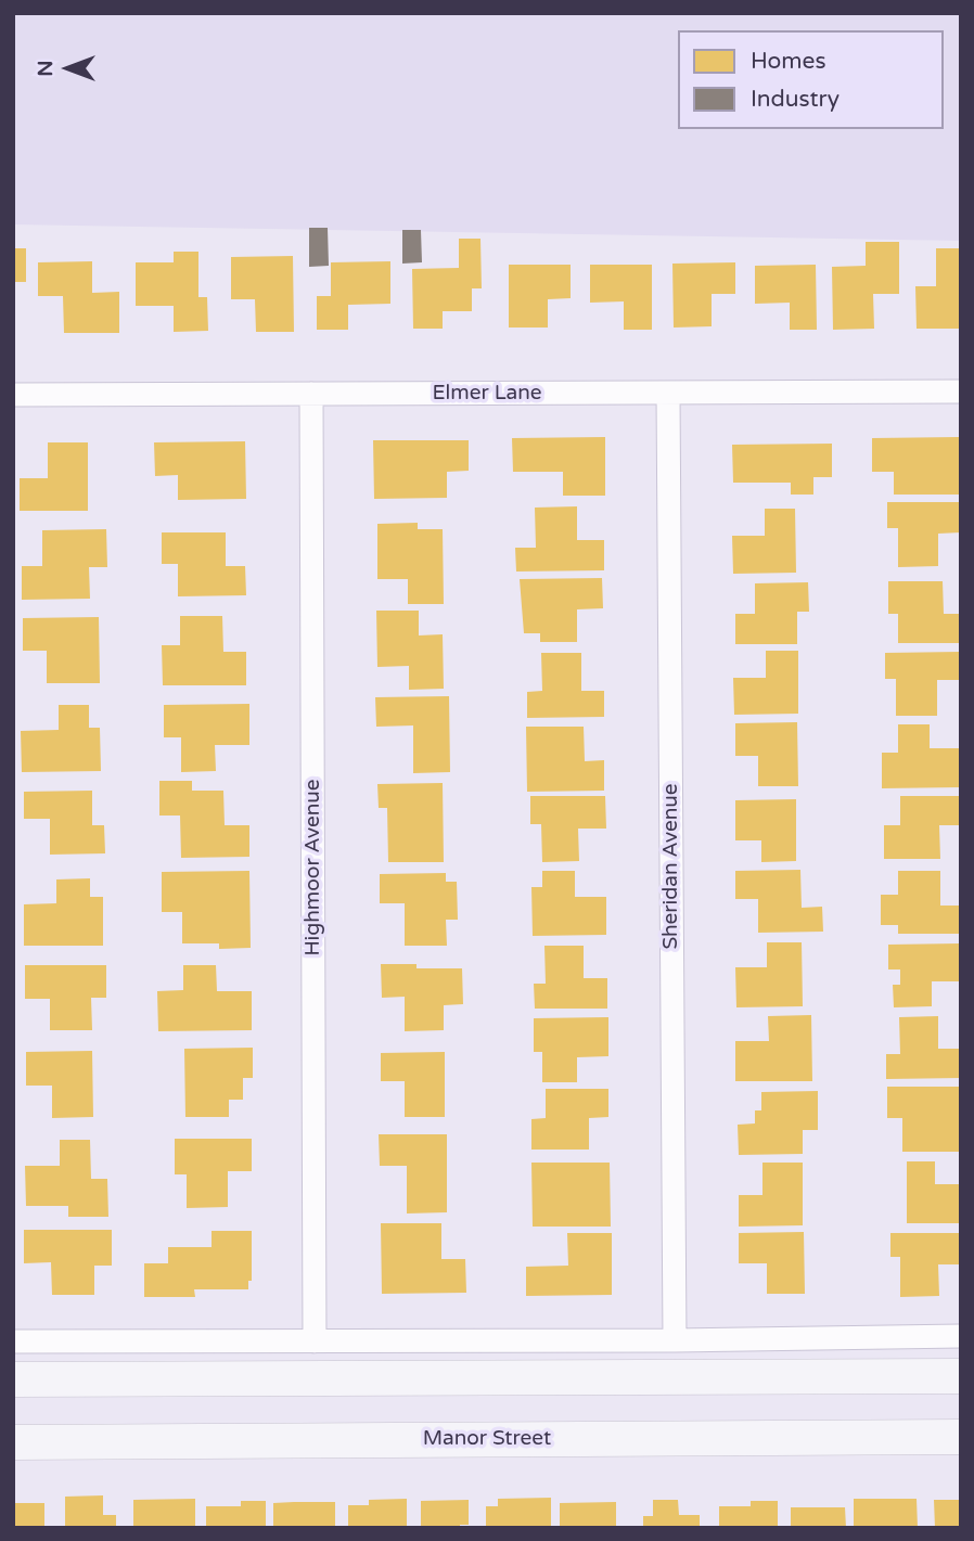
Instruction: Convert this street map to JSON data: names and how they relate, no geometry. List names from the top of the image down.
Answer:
{
  "streets": {
    "main road": ["Manor Street"],
    "street": ["Elmer Lane", "Sheridan Avenue", "Highmoor Avenue"]
  },
  "crossings": [
    ["Elmer Lane", "Sheridan Avenue"],
    ["Elmer Lane", "Highmoor Avenue"]
  ],
  "legend": ["Homes", "Industry"],
  "north": "left"
}
